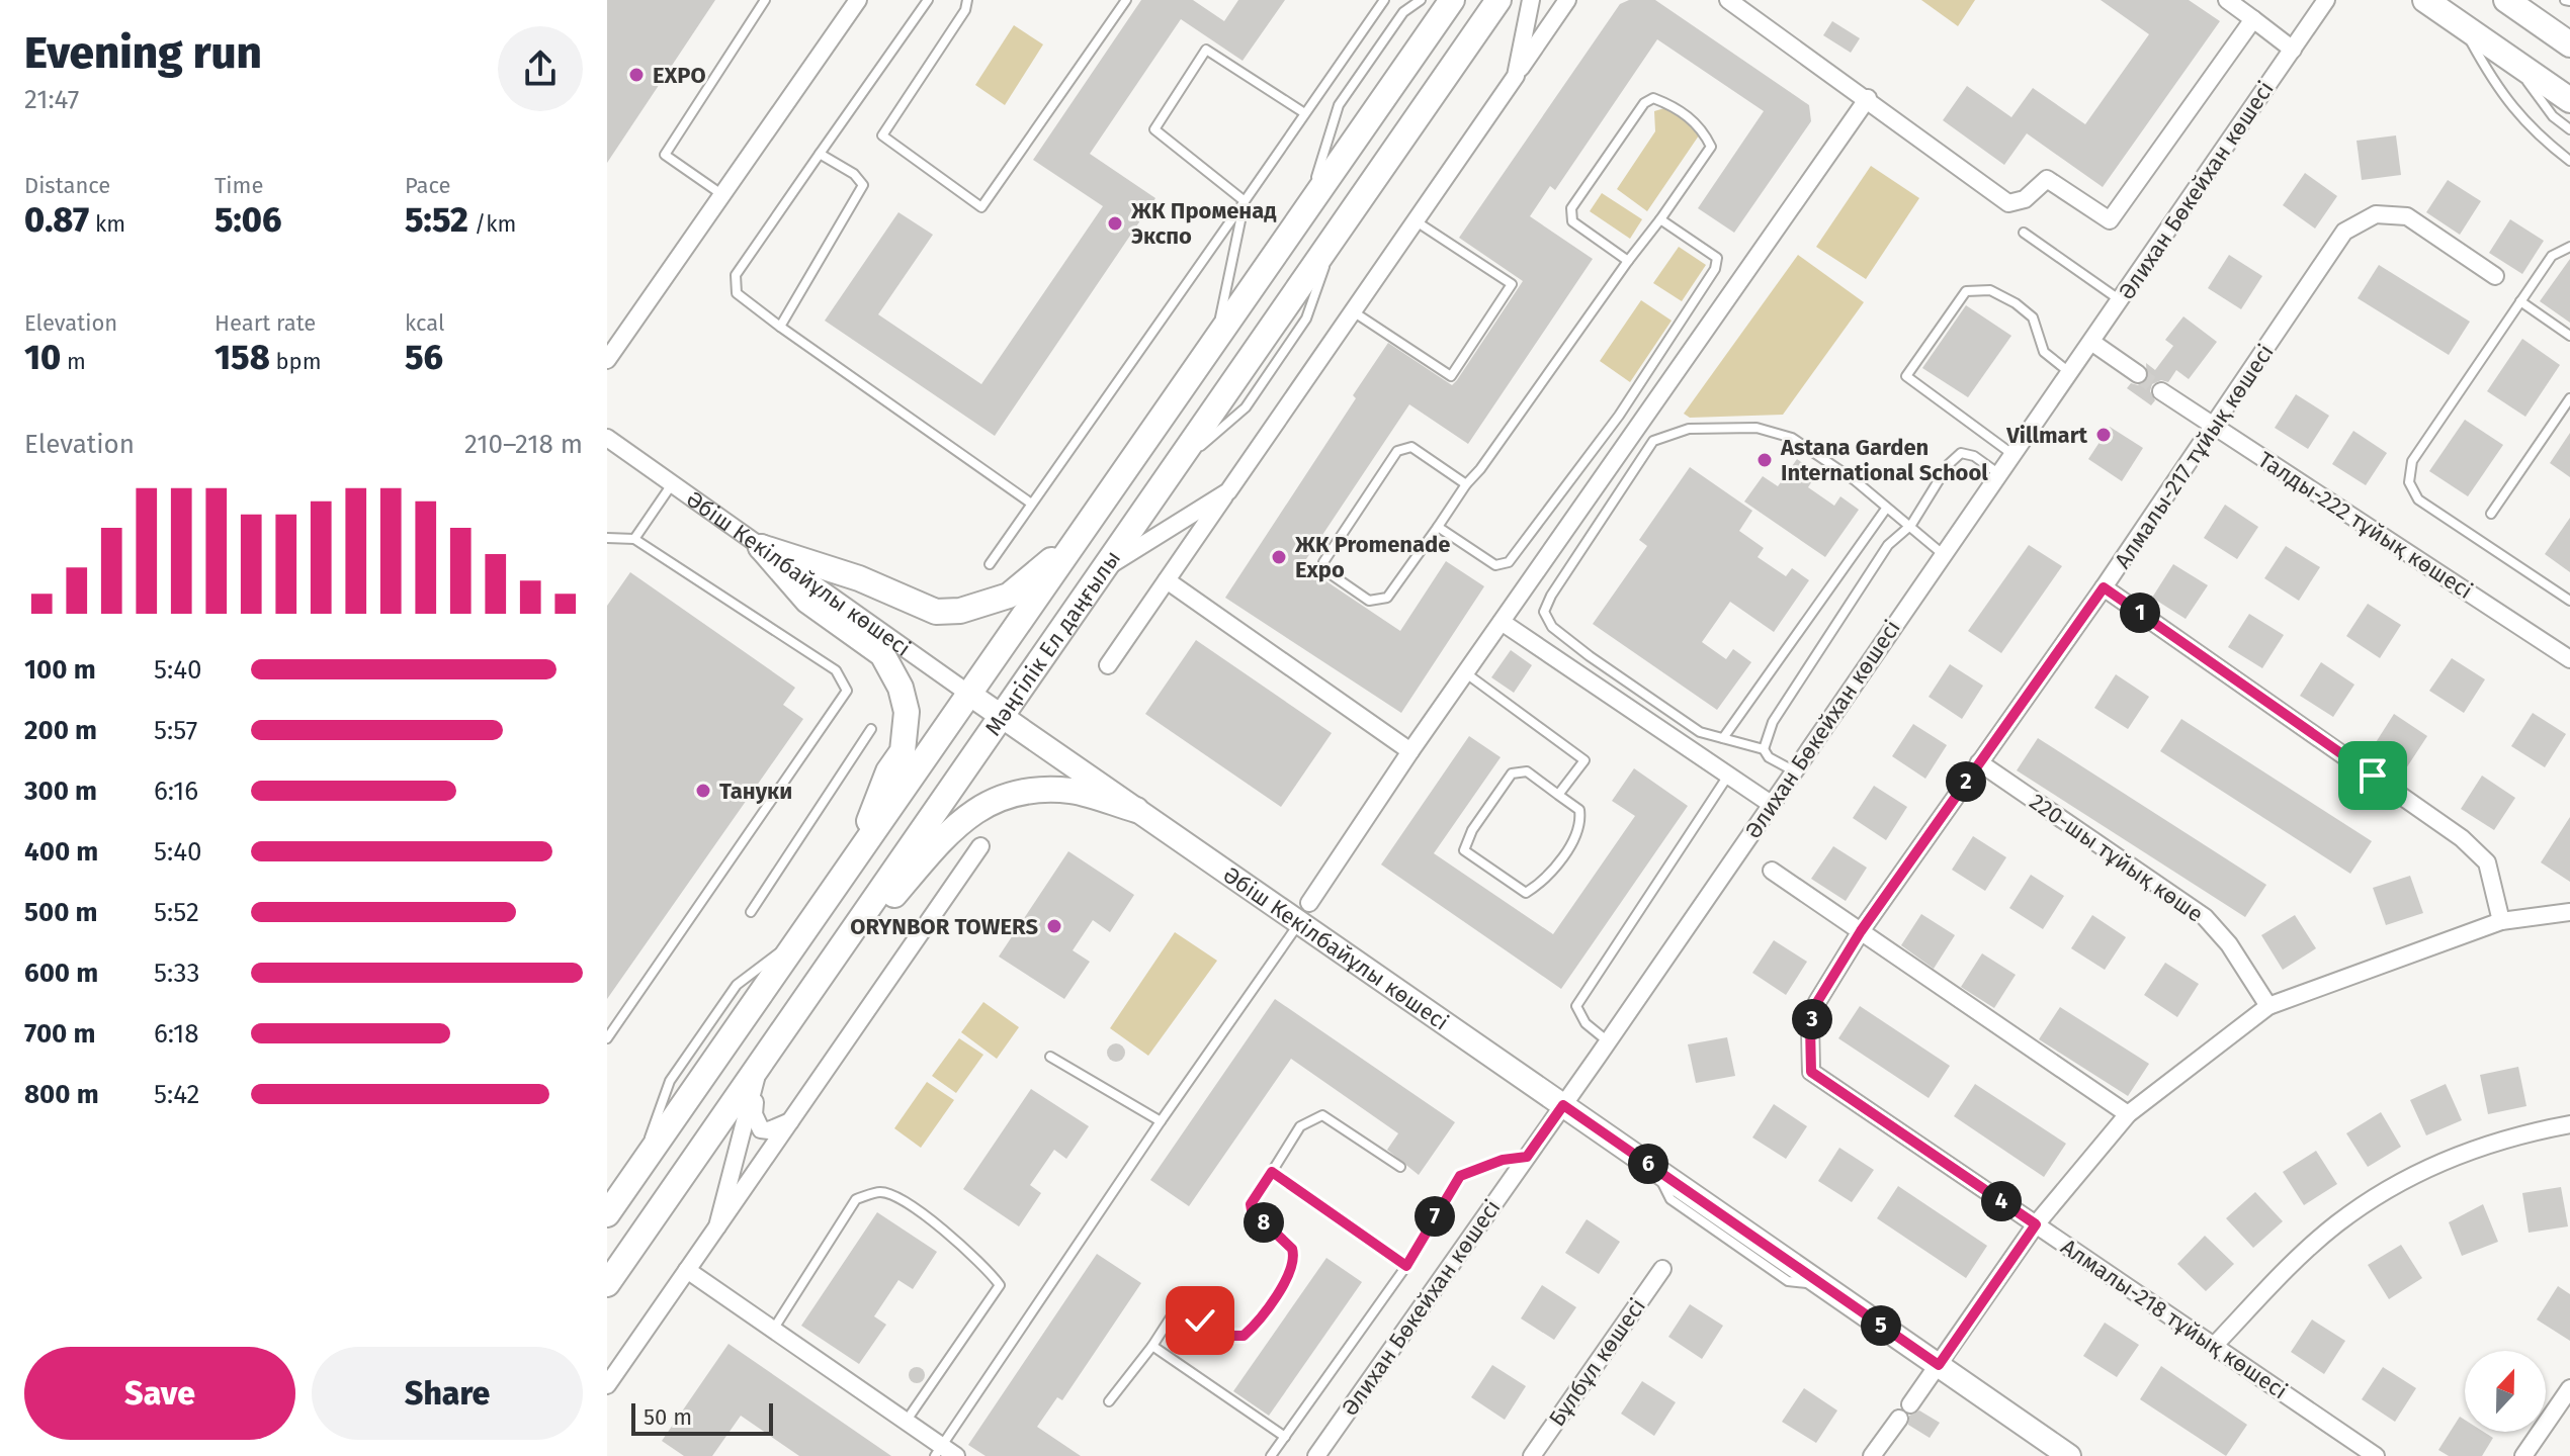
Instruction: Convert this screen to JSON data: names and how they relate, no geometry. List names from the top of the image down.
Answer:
{
  "streets": {
    "main road": ["Мәңгілік Ел даңғылы"],
    "street": [
      "Әлихан Бөкейхан көшесі",
      "Алмалы-217 тұйық көшесі",
      "Талды-222 тұйық көшесі",
      "Әбіш Кекілбайұлы көшесі",
      "220-шы тұйық көше",
      "Алмалы-218 тұйық көшесі",
      "Бұлбұл көшесі"
    ]
  },
  "crossings": [
    ["Әлихан Бөкейхан көшесі", "Әбіш Кекілбайұлы көшесі"],
    ["Алмалы-217 тұйық көшесі", "Талды-222 тұйық көшесі"],
    ["Алмалы-217 тұйық көшесі", "220-шы тұйық көше"],
    ["Алмалы-217 тұйық көшесі", "Алмалы-218 тұйық көшесі"],
    ["Әбіш Кекілбайұлы көшесі", "Мәңгілік Ел даңғылы"]
  ],
  "places": [
    "EXPO",
    "ЖК Променад Экспо",
    "Villmart",
    "Astana Garden International School",
    "ЖК Promenade Expo",
    "Тануки",
    "ORYNBOR TOWERS"
  ],
  "scale_bar": "50 m",
  "north": "top",
  "page": {
    "heading": ["Evening run", "21:47"],
    "stats": [
      ["Distance", "0.87 km"],
      ["Time", "5:06"],
      ["Pace", "5:52 /km"],
      ["Elevation", "10 m"],
      ["Heart rate", "158 bpm"],
      ["kcal", "56"]
    ],
    "chart": ["Elevation", "210–218 m"],
    "pins": [
      "1",
      "2",
      "3",
      "6",
      "4",
      "7",
      "8",
      "5"
    ],
    "list": [
      {
        "name": "100 m",
        "note": "5:40"
      },
      {
        "name": "200 m",
        "note": "5:57"
      },
      {
        "name": "300 m",
        "note": "6:16"
      },
      {
        "name": "400 m",
        "note": "5:40"
      },
      {
        "name": "500 m",
        "note": "5:52"
      },
      {
        "name": "600 m",
        "note": "5:33"
      },
      {
        "name": "700 m",
        "note": "6:18"
      },
      {
        "name": "800 m",
        "note": "5:42"
      }
    ],
    "buttons": ["Save", "Share"],
    "scale": "50 m"
  }
}
